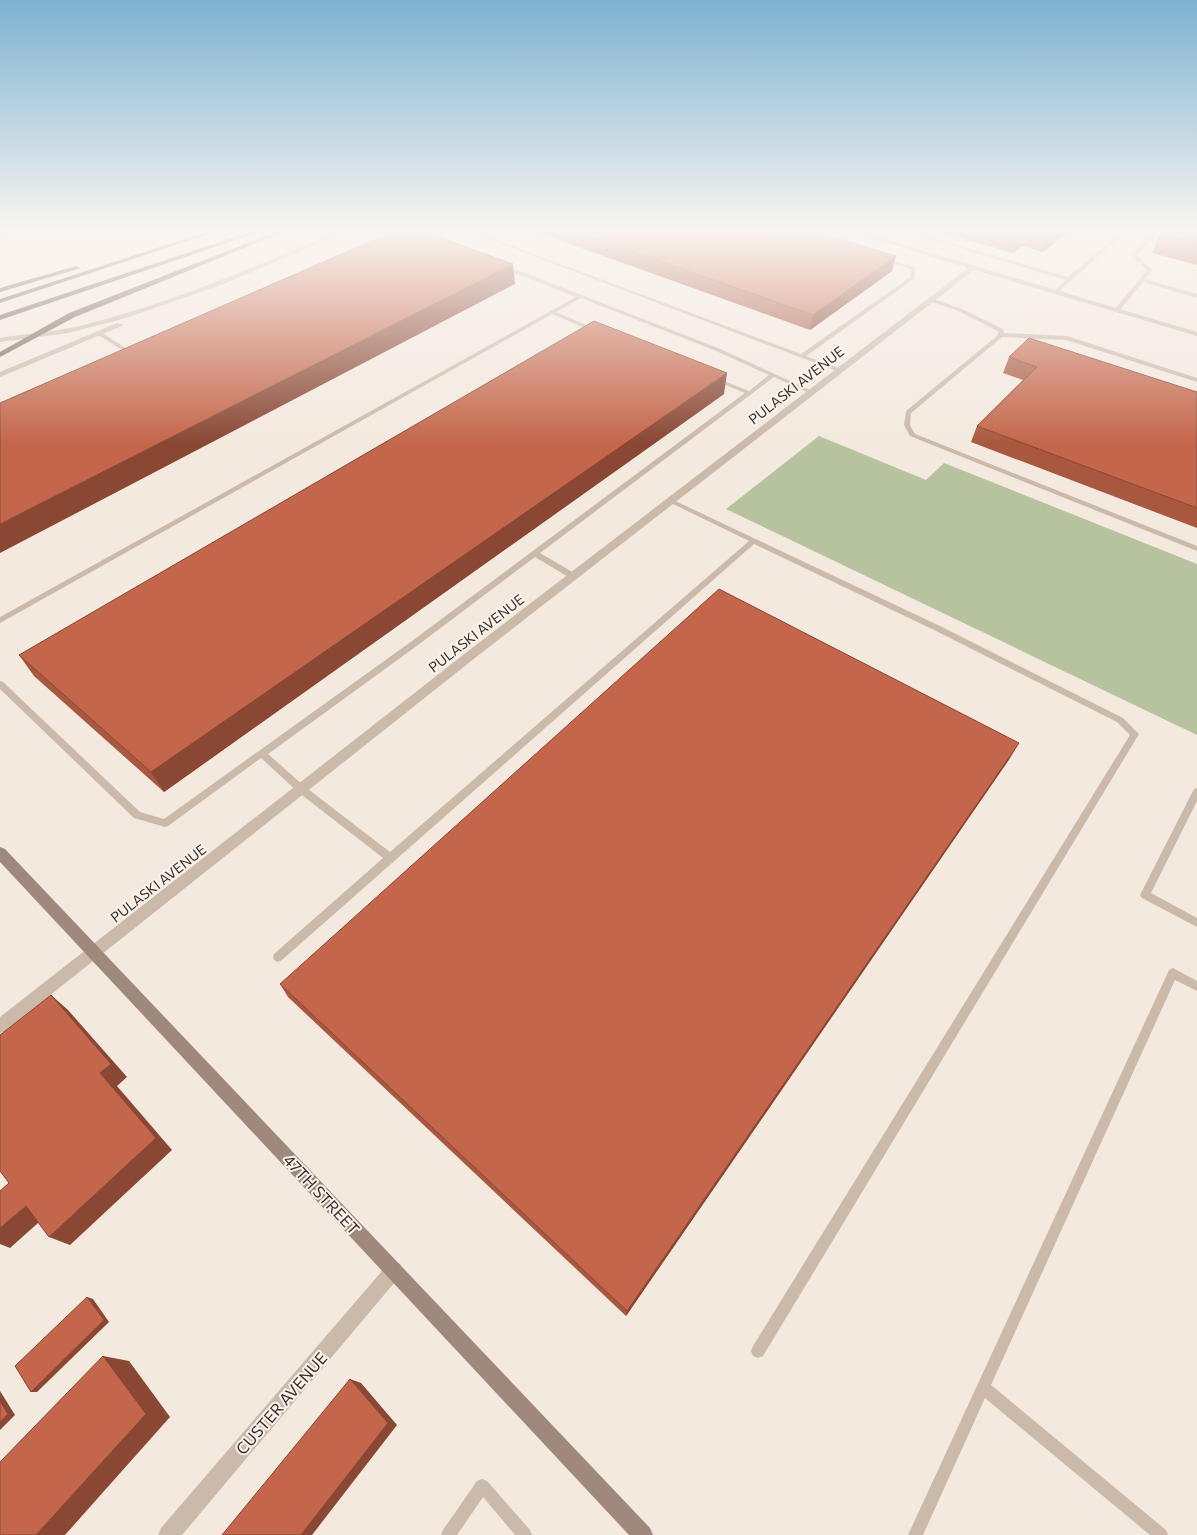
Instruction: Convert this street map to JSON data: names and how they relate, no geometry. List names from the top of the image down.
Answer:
{
  "streets": {
    "main road": ["47TH STREET"],
    "street": ["PULASKI AVENUE", "CUSTER AVENUE"]
  },
  "crossings": [
    ["PULASKI AVENUE", "47TH STREET"],
    ["47TH STREET", "CUSTER AVENUE"]
  ]
}
